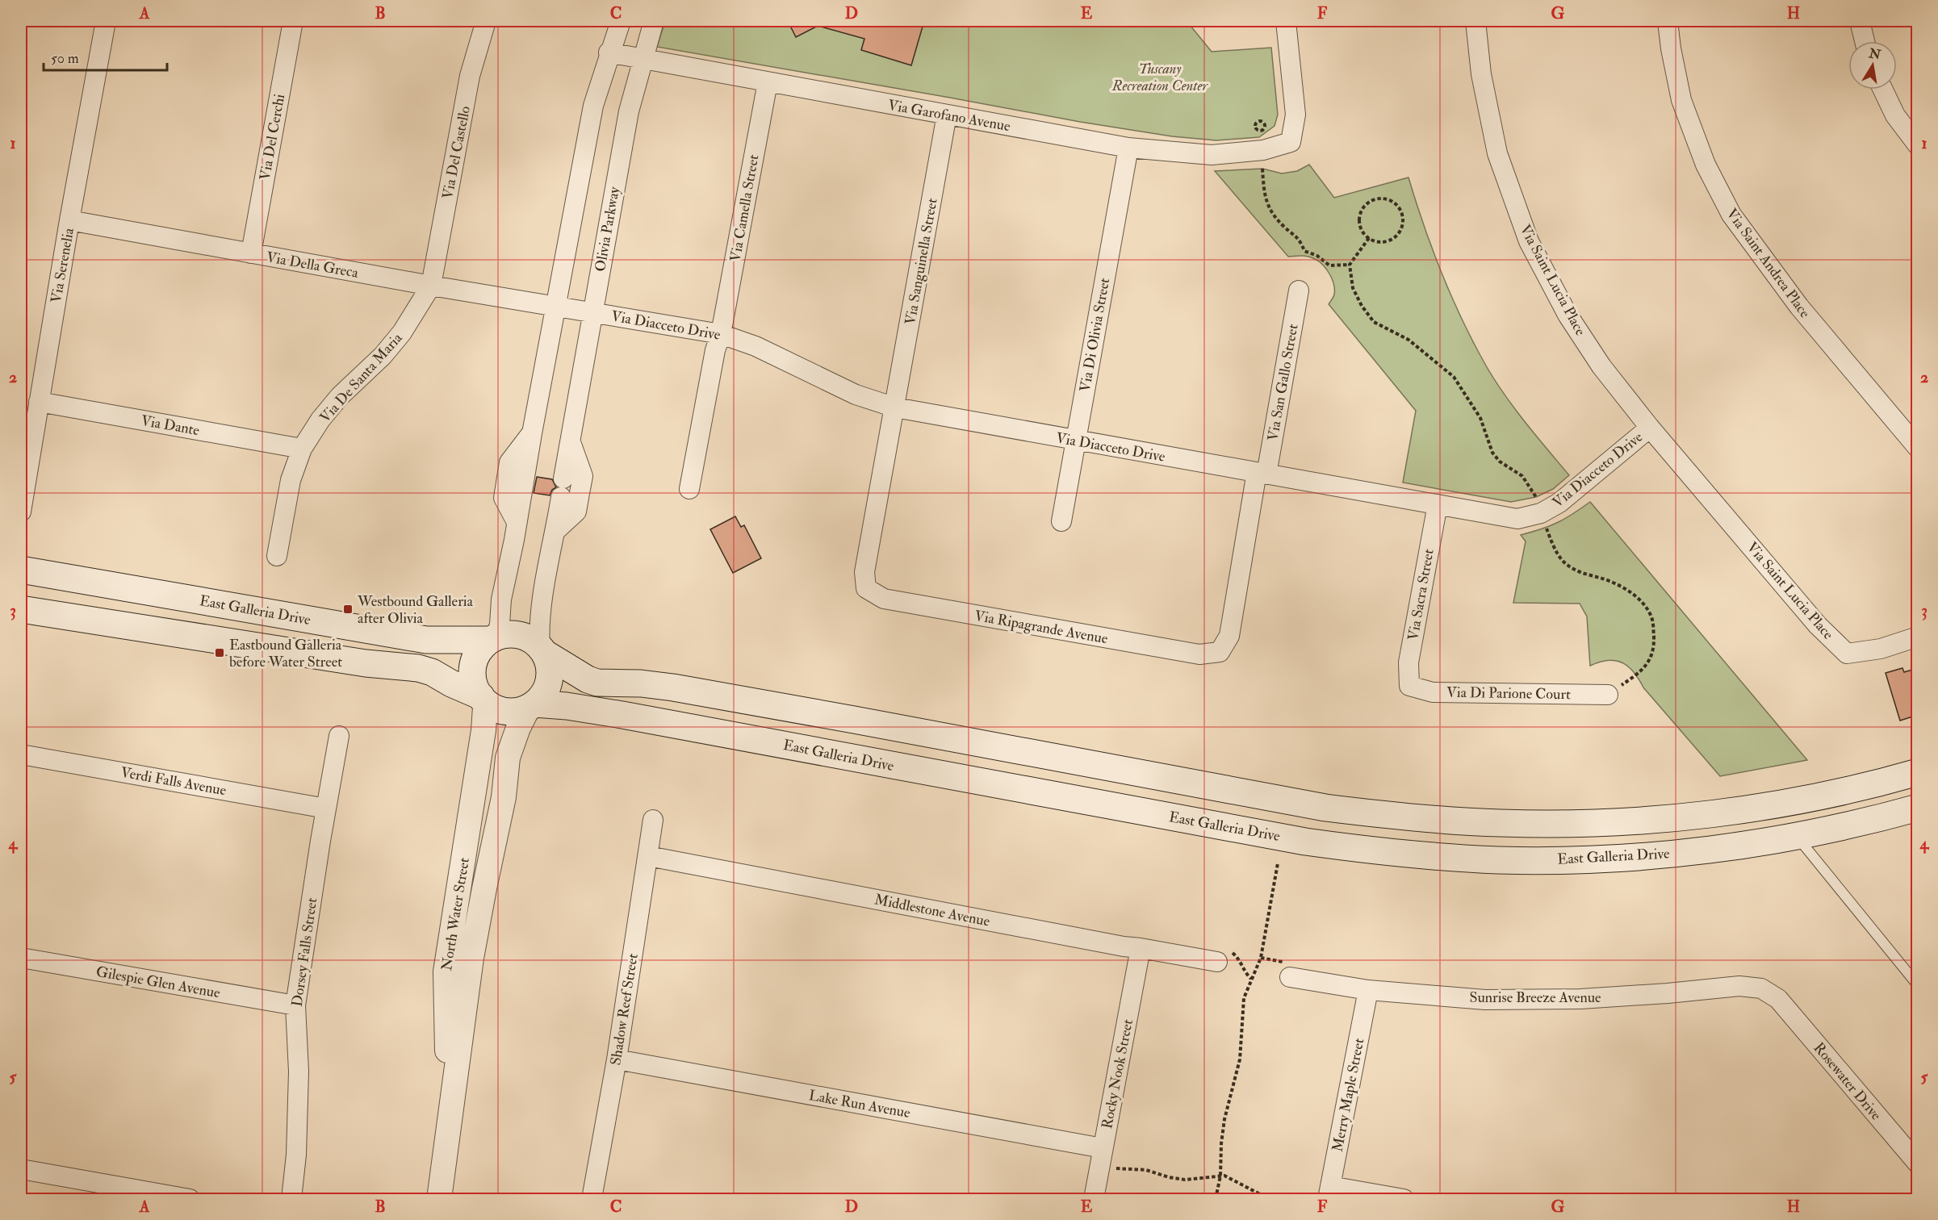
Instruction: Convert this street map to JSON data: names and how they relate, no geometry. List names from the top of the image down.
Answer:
{
  "streets": {
    "main road": ["East Galleria Drive"],
    "street": [
      "Via Garofano Avenue",
      "Via Del Cerchi",
      "Via Del Castello",
      "Via Camella Street",
      "Olivia Parkway",
      "Via Sanguinella Street",
      "Via Saint Andrea Place",
      "Via Della Greca",
      "Via Serenelia",
      "Via Saint Lucia Place",
      "Via Diacceto Drive",
      "Via Di Olivia Street",
      "Via De Santa Maria",
      "Via San Gallo Street",
      "Via Dante",
      "Via Sacra Street",
      "Via Ripagrande Avenue",
      "Via Di Parione Court",
      "Verdi Falls Avenue",
      "Middlestone Avenue",
      "North Water Street",
      "Dorsey Falls Street",
      "Gilespie Glen Avenue",
      "Sunrise Breeze Avenue",
      "Shadow Reef Street",
      "Rocky Nook Street",
      "Rosewater Drive",
      "Merry Maple Street",
      "Lake Run Avenue"
    ]
  },
  "crossings": [
    ["Via Garofano Avenue", "Via Camella Street"],
    ["Via Garofano Avenue", "Olivia Parkway"],
    ["Via Garofano Avenue", "Via Sanguinella Street"],
    ["Via Garofano Avenue", "Via Di Olivia Street"],
    ["Via Del Cerchi", "Via Della Greca"],
    ["Via Del Castello", "Via Della Greca"],
    ["Via Del Castello", "Via De Santa Maria"],
    ["Via Camella Street", "Via Diacceto Drive"],
    ["Olivia Parkway", "Via Diacceto Drive"],
    ["Olivia Parkway", "East Galleria Drive"],
    ["Olivia Parkway", "North Water Street"],
    ["Via Sanguinella Street", "Via Diacceto Drive"],
    ["Via Sanguinella Street", "Via Ripagrande Avenue"],
    ["Via Della Greca", "Via Serenelia"],
    ["Via Della Greca", "Via Diacceto Drive"],
    ["Via Della Greca", "Via De Santa Maria"],
    ["Via Serenelia", "Via Dante"],
    ["Via Saint Lucia Place", "Via Diacceto Drive"],
    ["Via Diacceto Drive", "Via Di Olivia Street"],
    ["Via Diacceto Drive", "Via San Gallo Street"],
    ["Via Diacceto Drive", "Via Sacra Street"],
    ["Via De Santa Maria", "Via Dante"],
    ["Via San Gallo Street", "Via Ripagrande Avenue"],
    ["Via Sacra Street", "Via Di Parione Court"],
    ["East Galleria Drive", "North Water Street"],
    ["Verdi Falls Avenue", "Dorsey Falls Street"],
    ["Middlestone Avenue", "Shadow Reef Street"],
    ["Middlestone Avenue", "Rocky Nook Street"],
    ["Dorsey Falls Street", "Gilespie Glen Avenue"],
    ["Sunrise Breeze Avenue", "Rosewater Drive"],
    ["Sunrise Breeze Avenue", "Merry Maple Street"],
    ["Shadow Reef Street", "Lake Run Avenue"],
    ["Rocky Nook Street", "Lake Run Avenue"]
  ],
  "parks": ["Tuscany Recreation Center"],
  "places": {
    "transit": ["Westbound Galleria after Olivia", "Eastbound Galleria before Water Street"]
  },
  "scale_bar": "50 m",
  "north": "top",
  "grid": {
    "columns": [
      "A",
      "B",
      "C",
      "D",
      "E",
      "F",
      "G",
      "H"
    ],
    "rows": [
      "1",
      "2",
      "3",
      "4",
      "5"
    ]
  }
}
